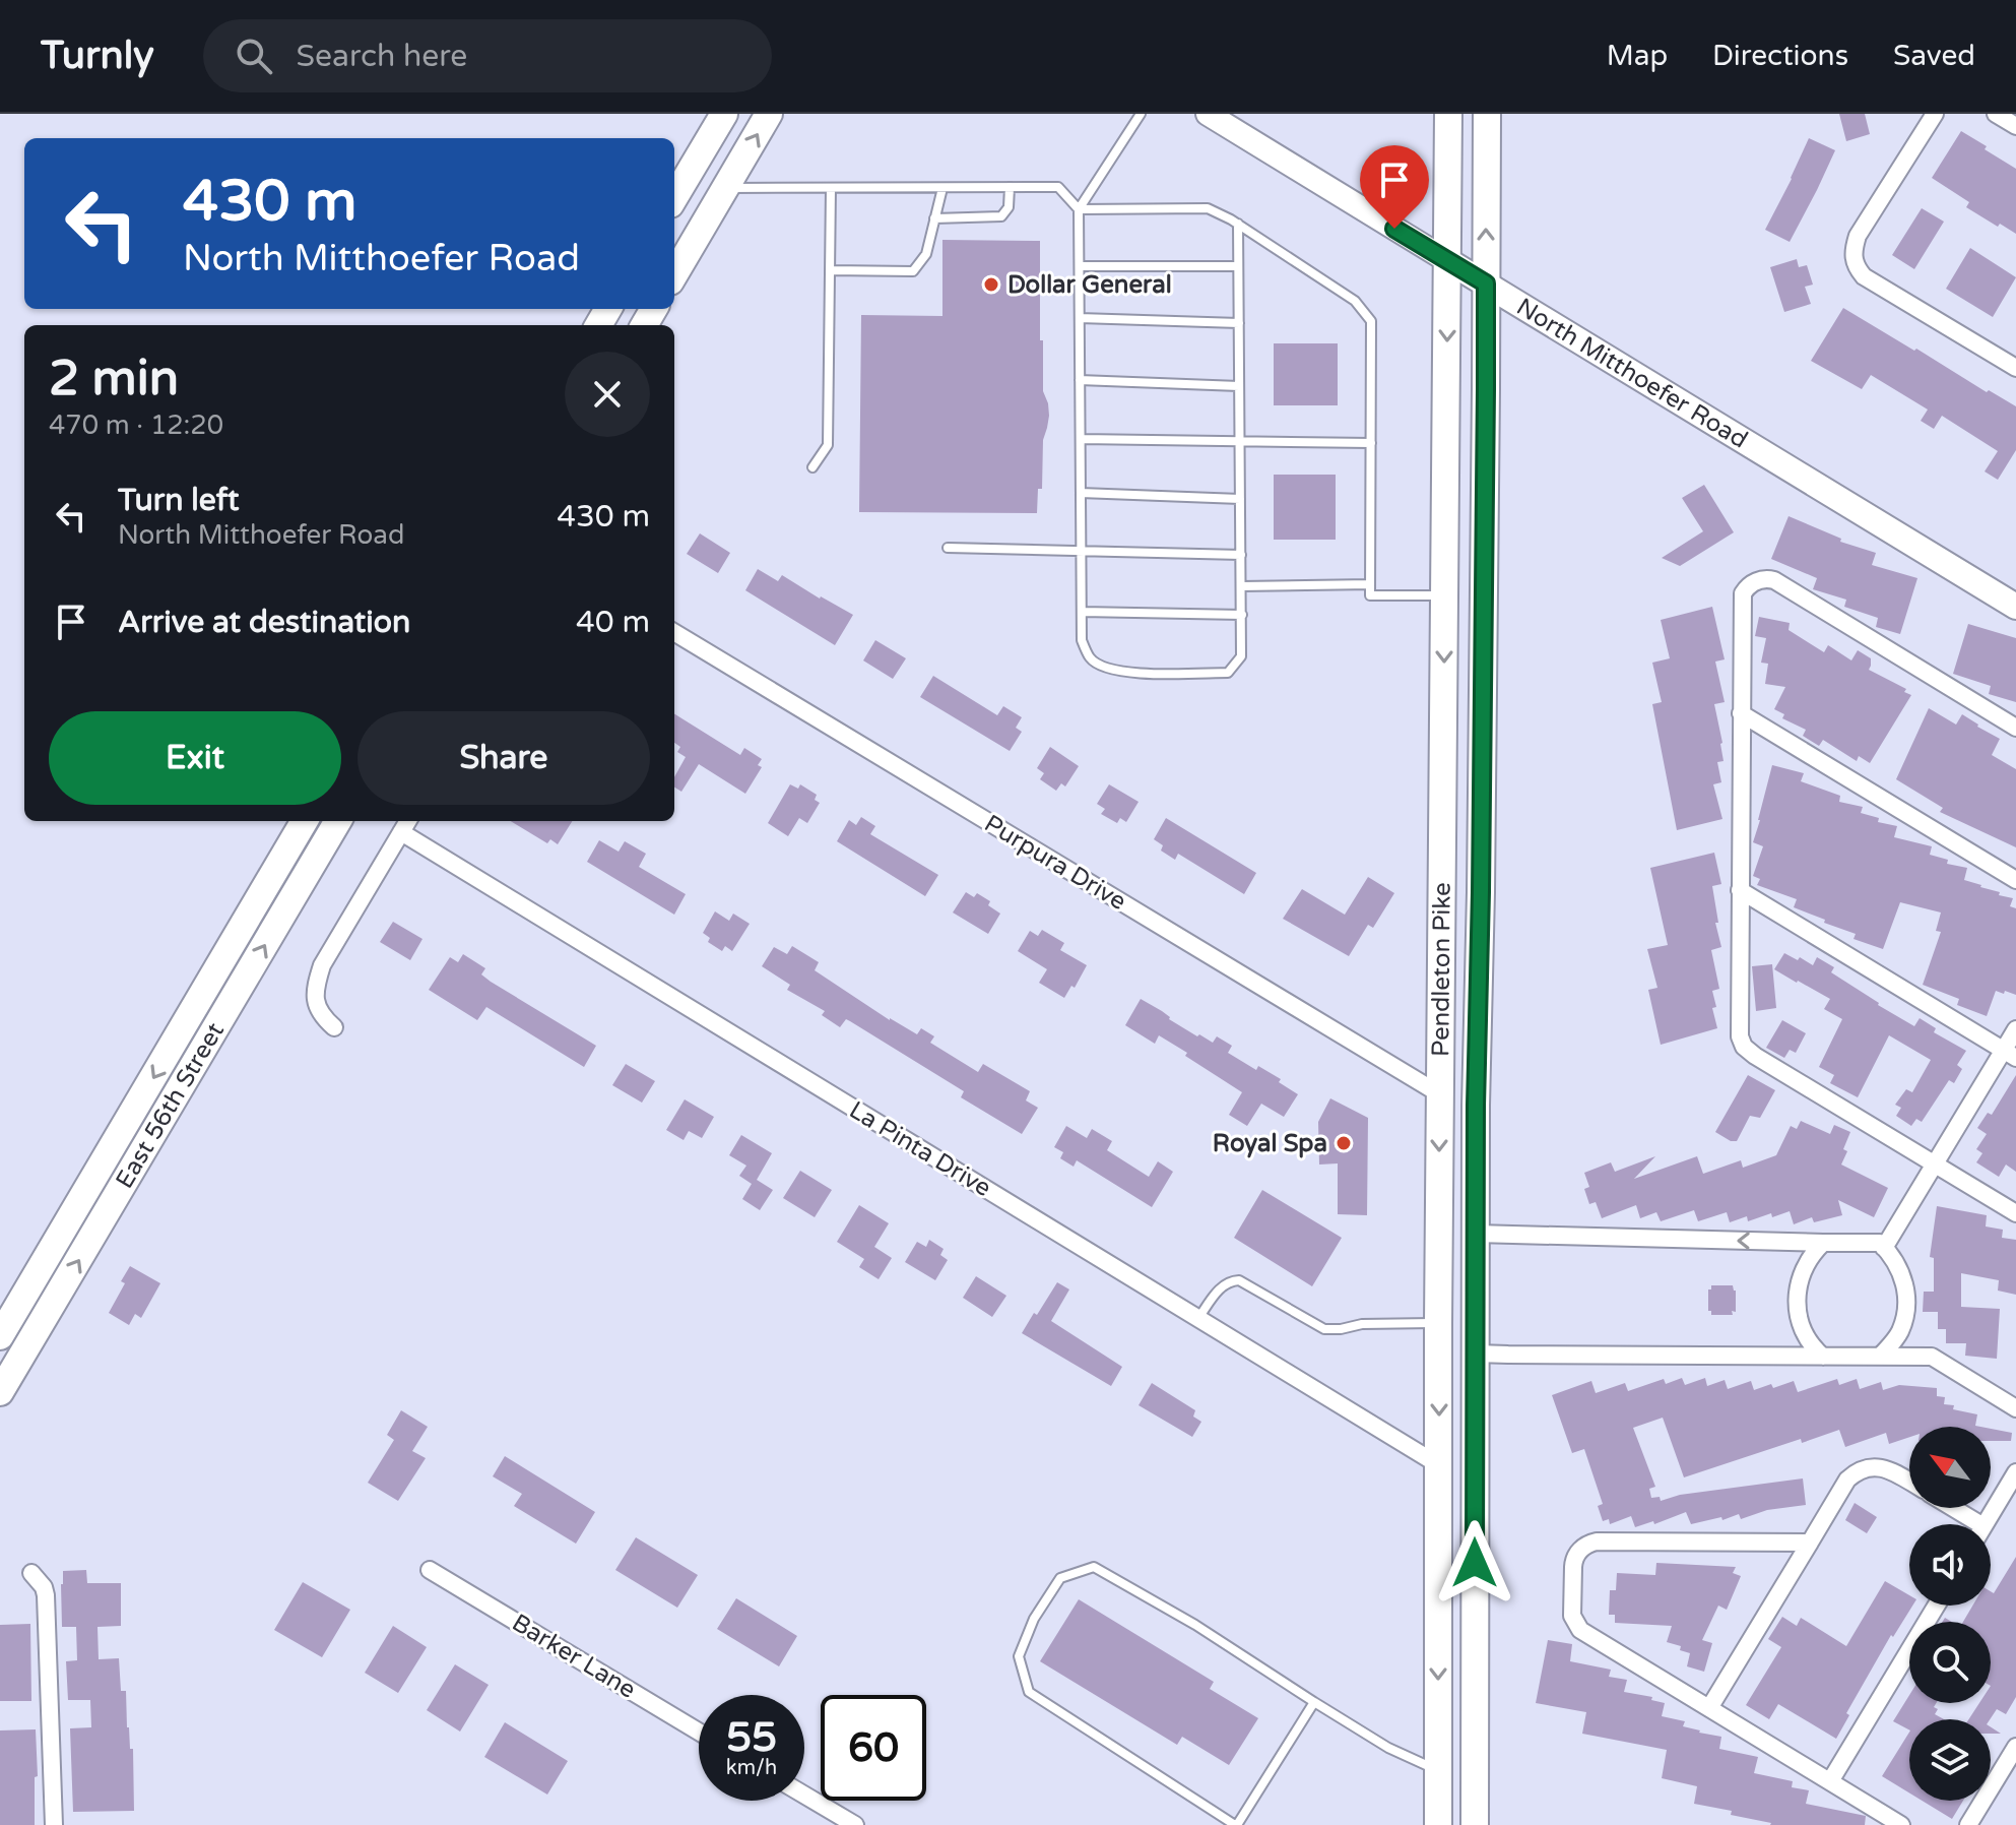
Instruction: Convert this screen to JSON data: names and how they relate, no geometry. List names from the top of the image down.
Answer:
{
  "streets": {
    "main road": ["North Mitthoefer Road", "Pendleton Pike", "East 56th Street"],
    "street": ["Purpura Drive", "La Pinta Drive", "Barker Lane"]
  },
  "crossings": [
    ["North Mitthoefer Road", "Pendleton Pike"],
    ["Purpura Drive", "Pendleton Pike"],
    ["Pendleton Pike", "La Pinta Drive"]
  ],
  "places": ["Dollar General", "Royal Spa"],
  "north": "top left",
  "page": {
    "header": "Turnly",
    "search": "Search here",
    "nav": ["Map", "Directions", "Saved"],
    "turn": ["430 m", "North Mitthoefer Road"],
    "heading": ["2 min", "470 m · 12:20"],
    "list": [
      {
        "name": "Turn left",
        "note": "North Mitthoefer Road",
        "value": "430 m"
      },
      {
        "name": "Arrive at destination",
        "value": "40 m"
      }
    ],
    "buttons": ["Exit", "Share"],
    "speed": "55 km/h",
    "limit": "60"
  }
}
